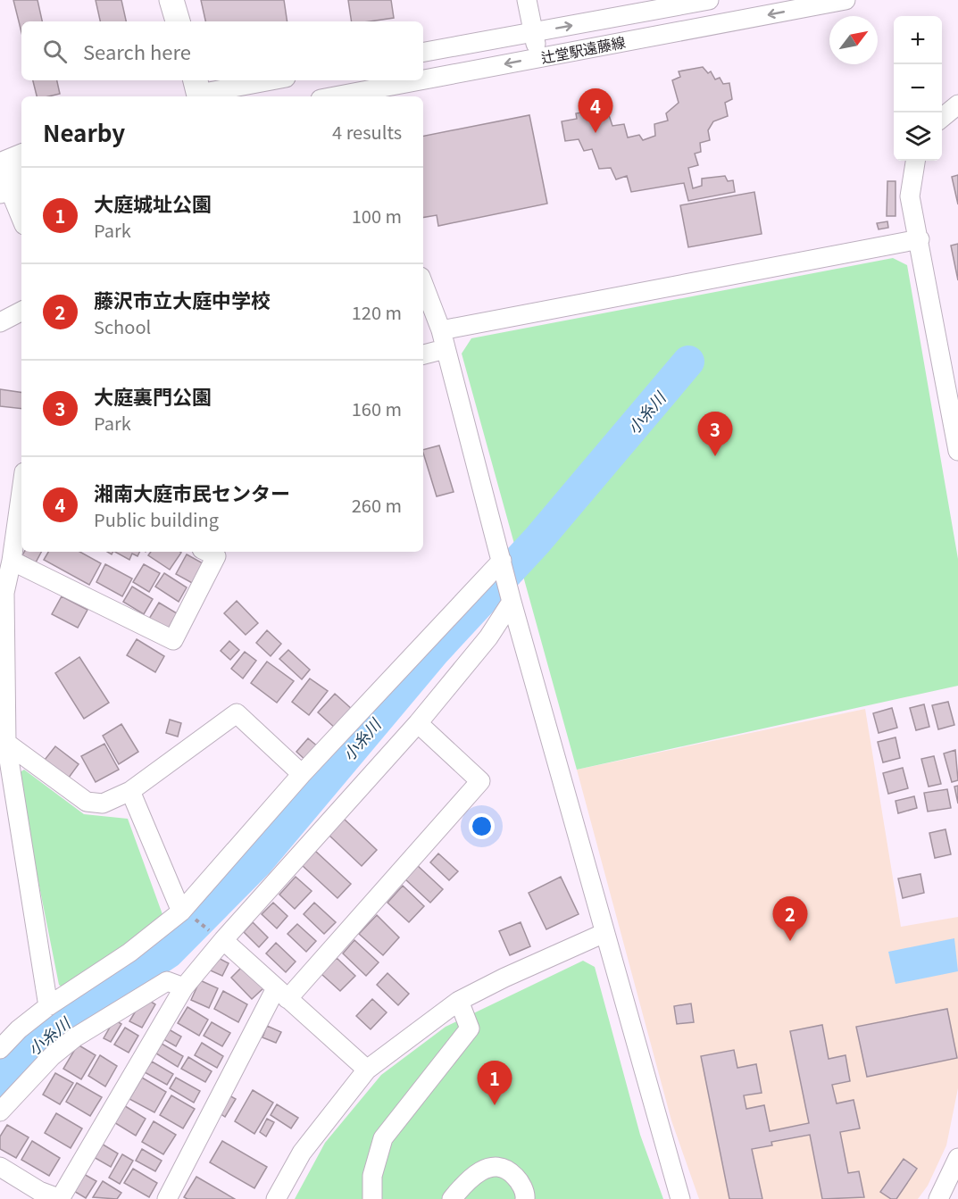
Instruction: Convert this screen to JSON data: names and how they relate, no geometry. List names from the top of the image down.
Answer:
{
  "streets": {
    "street": ["辻堂駅遠藤線"]
  },
  "water": ["小糸川"],
  "north": "top right",
  "page": {
    "map_buttons": ["+", "−"],
    "search": "Search here",
    "pins": [
      "4",
      "3",
      "2",
      "1"
    ],
    "heading": ["Nearby", "4 results"],
    "list": [
      {
        "mark": "1",
        "name": "大庭城址公園",
        "note": "Park",
        "value": "100 m"
      },
      {
        "mark": "2",
        "name": "藤沢市立大庭中学校",
        "note": "School",
        "value": "120 m"
      },
      {
        "mark": "3",
        "name": "大庭裏門公園",
        "note": "Park",
        "value": "160 m"
      },
      {
        "mark": "4",
        "name": "湘南大庭市民センター",
        "note": "Public building",
        "value": "260 m"
      }
    ]
  }
}
